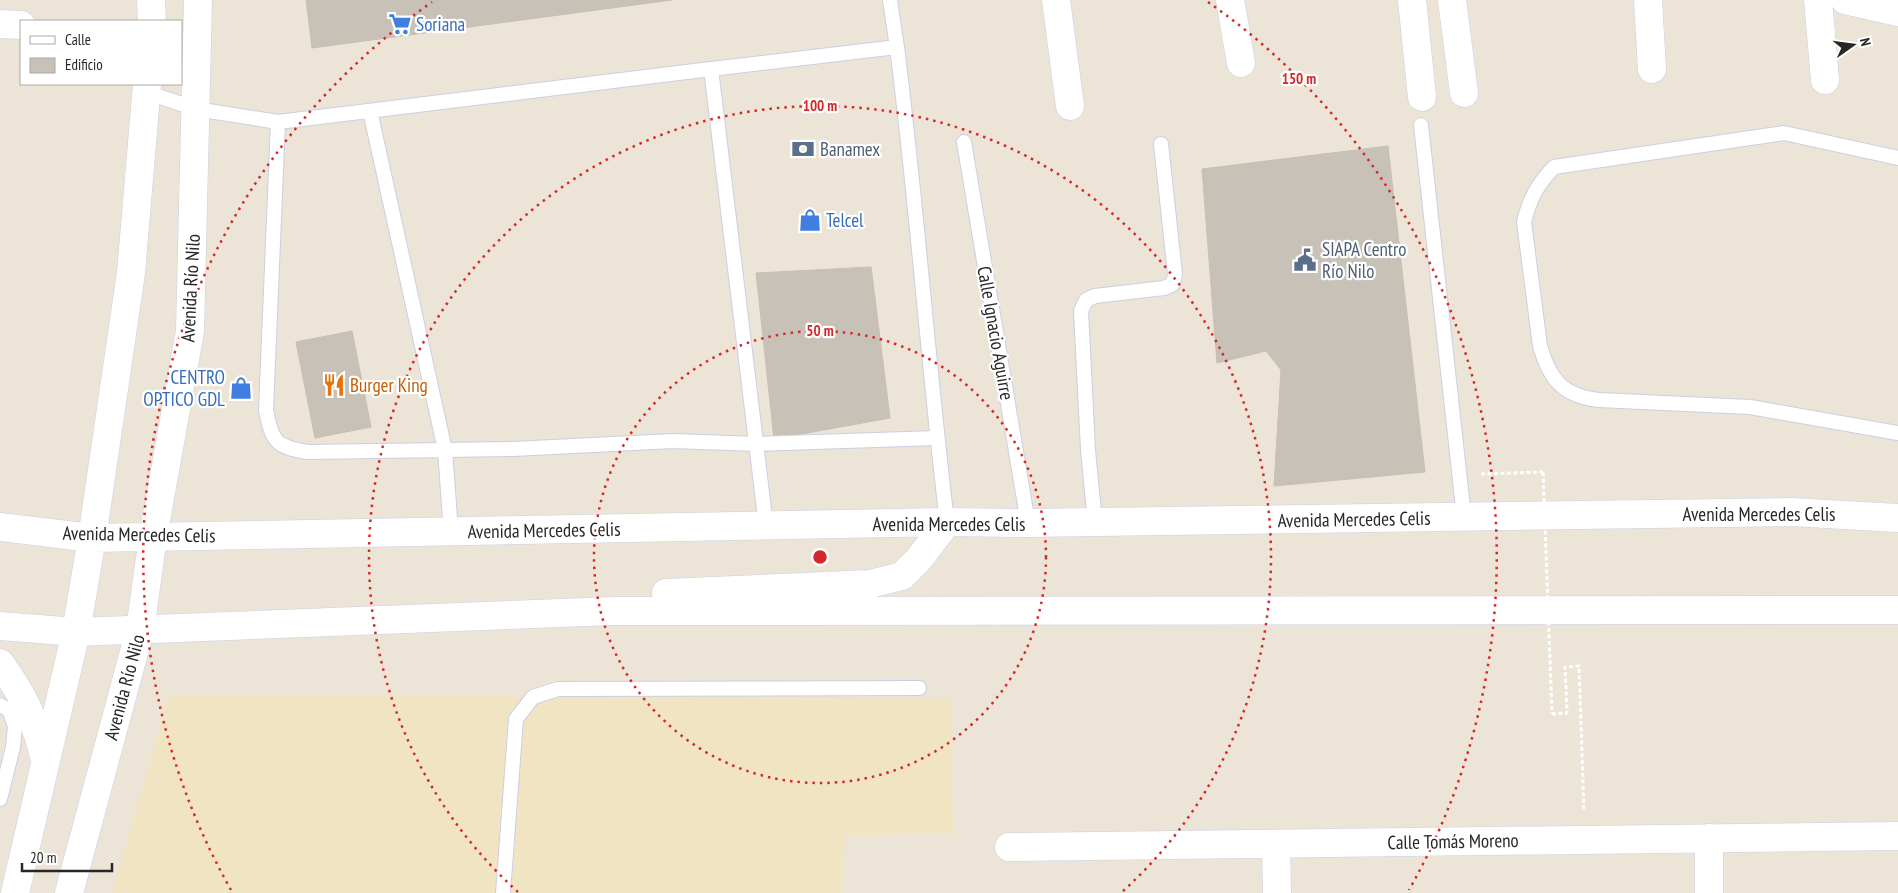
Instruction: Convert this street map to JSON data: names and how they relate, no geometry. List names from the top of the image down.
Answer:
{
  "streets": {
    "main road": ["Avenida Río Nilo", "Avenida Mercedes Celis", "Calle Tomás Moreno"],
    "lane": ["Calle Ignacio Aguirre"]
  },
  "crossings": [
    ["Avenida Río Nilo", "Avenida Mercedes Celis"],
    ["Calle Ignacio Aguirre", "Avenida Mercedes Celis"]
  ],
  "places": {
    "supermarket": ["Soriana"],
    "bank": ["Banamex"],
    "shop": ["Telcel", "CENTRO OPTICO GDL"],
    "public building": ["SIAPA Centro Río Nilo"],
    "restaurant": ["Burger King"]
  },
  "legend": ["Calle", "Edificio"],
  "scale_bar": "20 m",
  "north": "right",
  "rings": ["150 m", "100 m", "50 m"]
}
